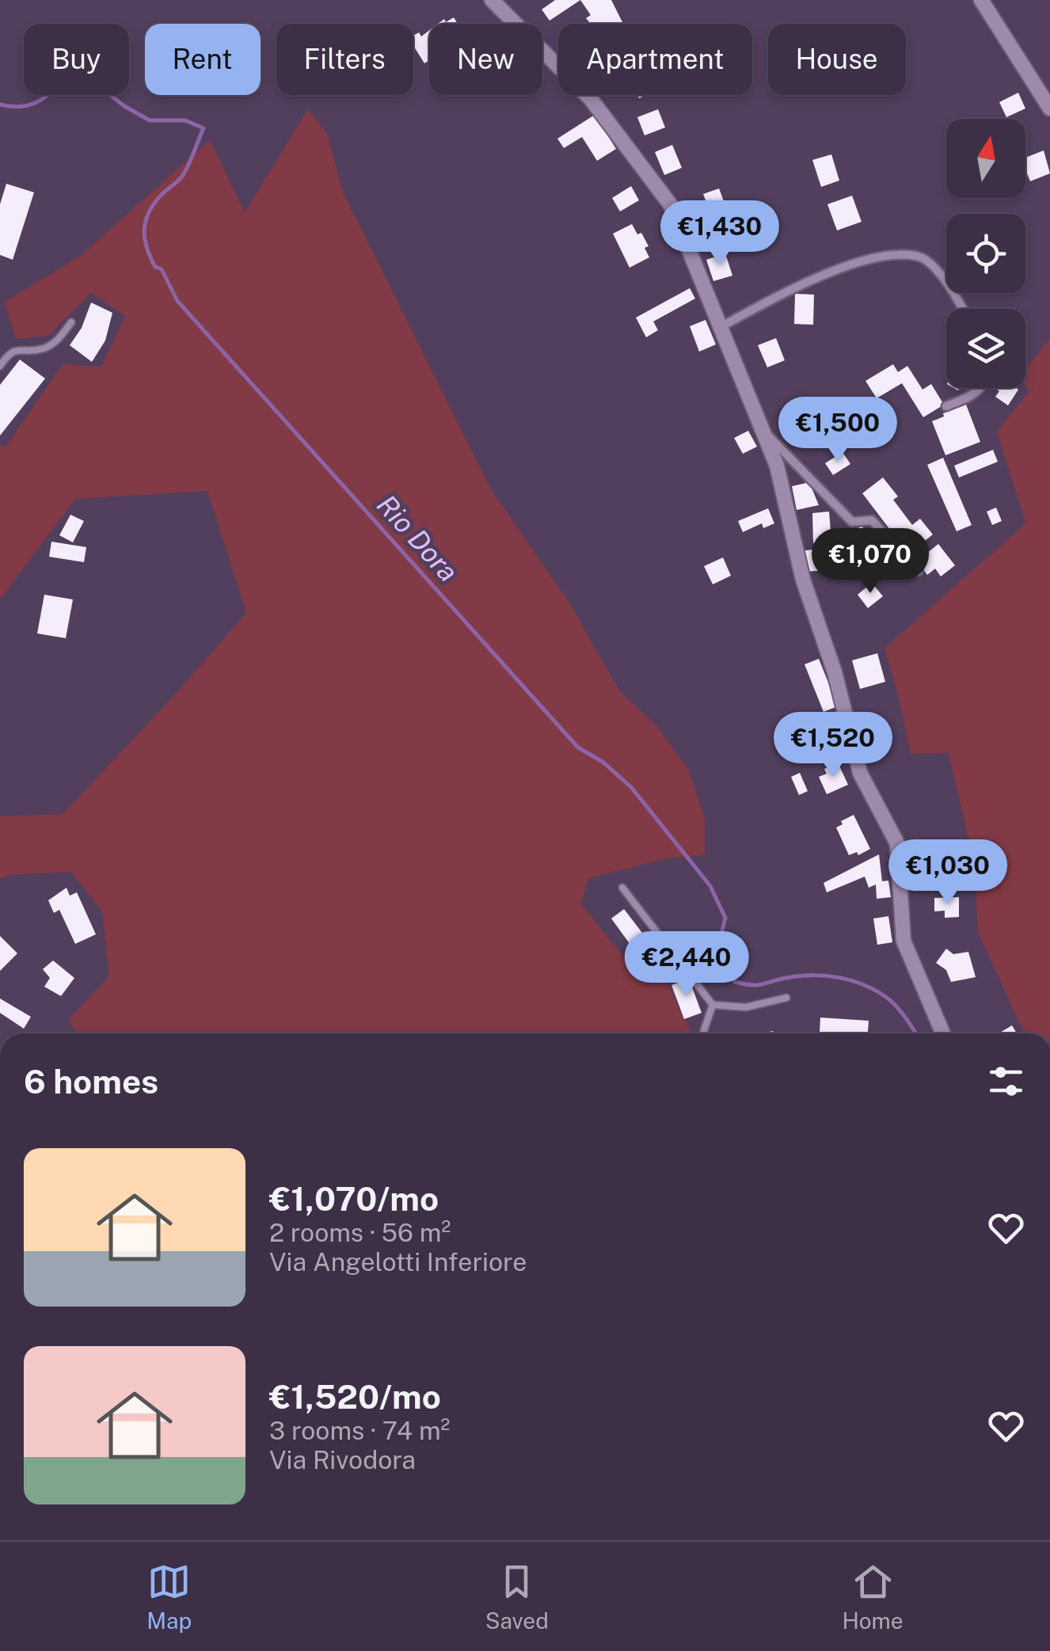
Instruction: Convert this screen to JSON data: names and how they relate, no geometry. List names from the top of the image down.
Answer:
{
  "water": ["Rio Dora"],
  "north": "top",
  "page": {
    "chip": [
      "Buy",
      "Rent",
      "Filters",
      "New",
      "Apartment",
      "House"
    ],
    "price": [
      "€1,430",
      "€1,500",
      "€1,070",
      "€1,520",
      "€1,030",
      "€2,440"
    ],
    "heading": "6 homes",
    "list": [
      {
        "name": "€1,070/mo",
        "note": "2 rooms · 56 m² · Via Angelotti Inferiore"
      },
      {
        "name": "€1,520/mo",
        "note": "3 rooms · 74 m² · Via Rivodora"
      }
    ],
    "tabs": ["Map", "Saved", "Home"]
  }
}
